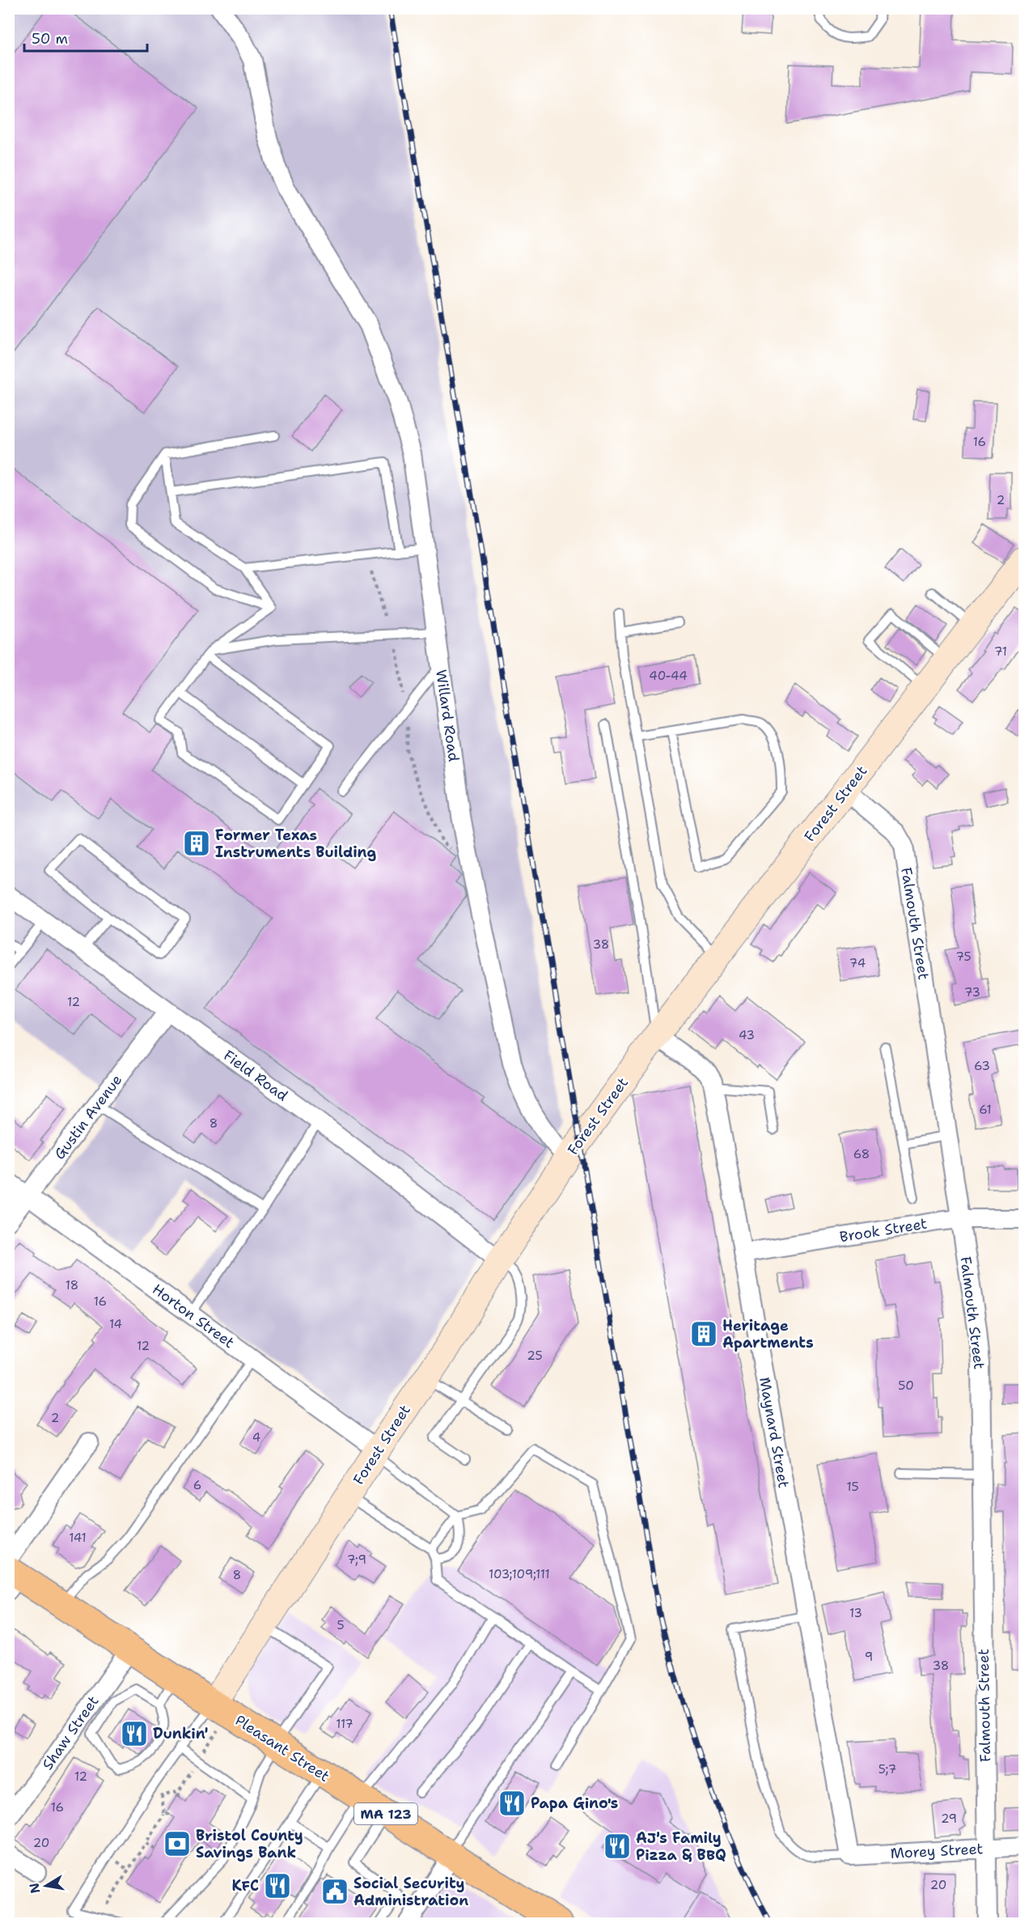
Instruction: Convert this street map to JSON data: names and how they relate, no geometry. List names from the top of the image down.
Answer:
{
  "streets": {
    "highway": ["Pleasant Street", "MA 123"],
    "main road": ["Forest Street"],
    "street": [
      "Willard Road",
      "Falmouth Street",
      "Field Road",
      "Gustin Avenue",
      "Brook Street",
      "Horton Street",
      "Maynard Street",
      "Shaw Street",
      "Morey Street"
    ]
  },
  "crossings": [
    ["Willard Road", "Forest Street"],
    ["Forest Street", "Falmouth Street"],
    ["Forest Street", "Field Road"],
    ["Forest Street", "Horton Street"],
    ["Forest Street", "Maynard Street"],
    ["Forest Street", "Pleasant Street"],
    ["Falmouth Street", "Brook Street"],
    ["Falmouth Street", "Morey Street"],
    ["Field Road", "Gustin Avenue"],
    ["Gustin Avenue", "Horton Street"],
    ["Brook Street", "Maynard Street"],
    ["Maynard Street", "Morey Street"],
    ["Shaw Street", "Pleasant Street"]
  ],
  "places": {
    "building": ["Former Texas Instruments Building", "Heritage Apartments"],
    "restaurant": [
      "Dunkin'",
      "Papa Gino's",
      "AJ's Family Pizza & BBQ",
      "KFC"
    ],
    "bank": ["Bristol County Savings Bank"],
    "public building": ["Social Security Administration"]
  },
  "house_numbers": [
    "16",
    "2",
    "71",
    "40-44",
    "38",
    "75",
    "74",
    "73",
    "12",
    "43",
    "63",
    "61",
    "8",
    "68",
    "18",
    "16",
    "14",
    "12",
    "25",
    "50",
    "2",
    "4",
    "6",
    "15",
    "141",
    "7;9",
    "103;109;111",
    "8",
    "13",
    "5",
    "9",
    "38",
    "117",
    "5;7",
    "12",
    "16",
    "29",
    "20",
    "20"
  ],
  "scale_bar": "50 m",
  "north": "left"
}
